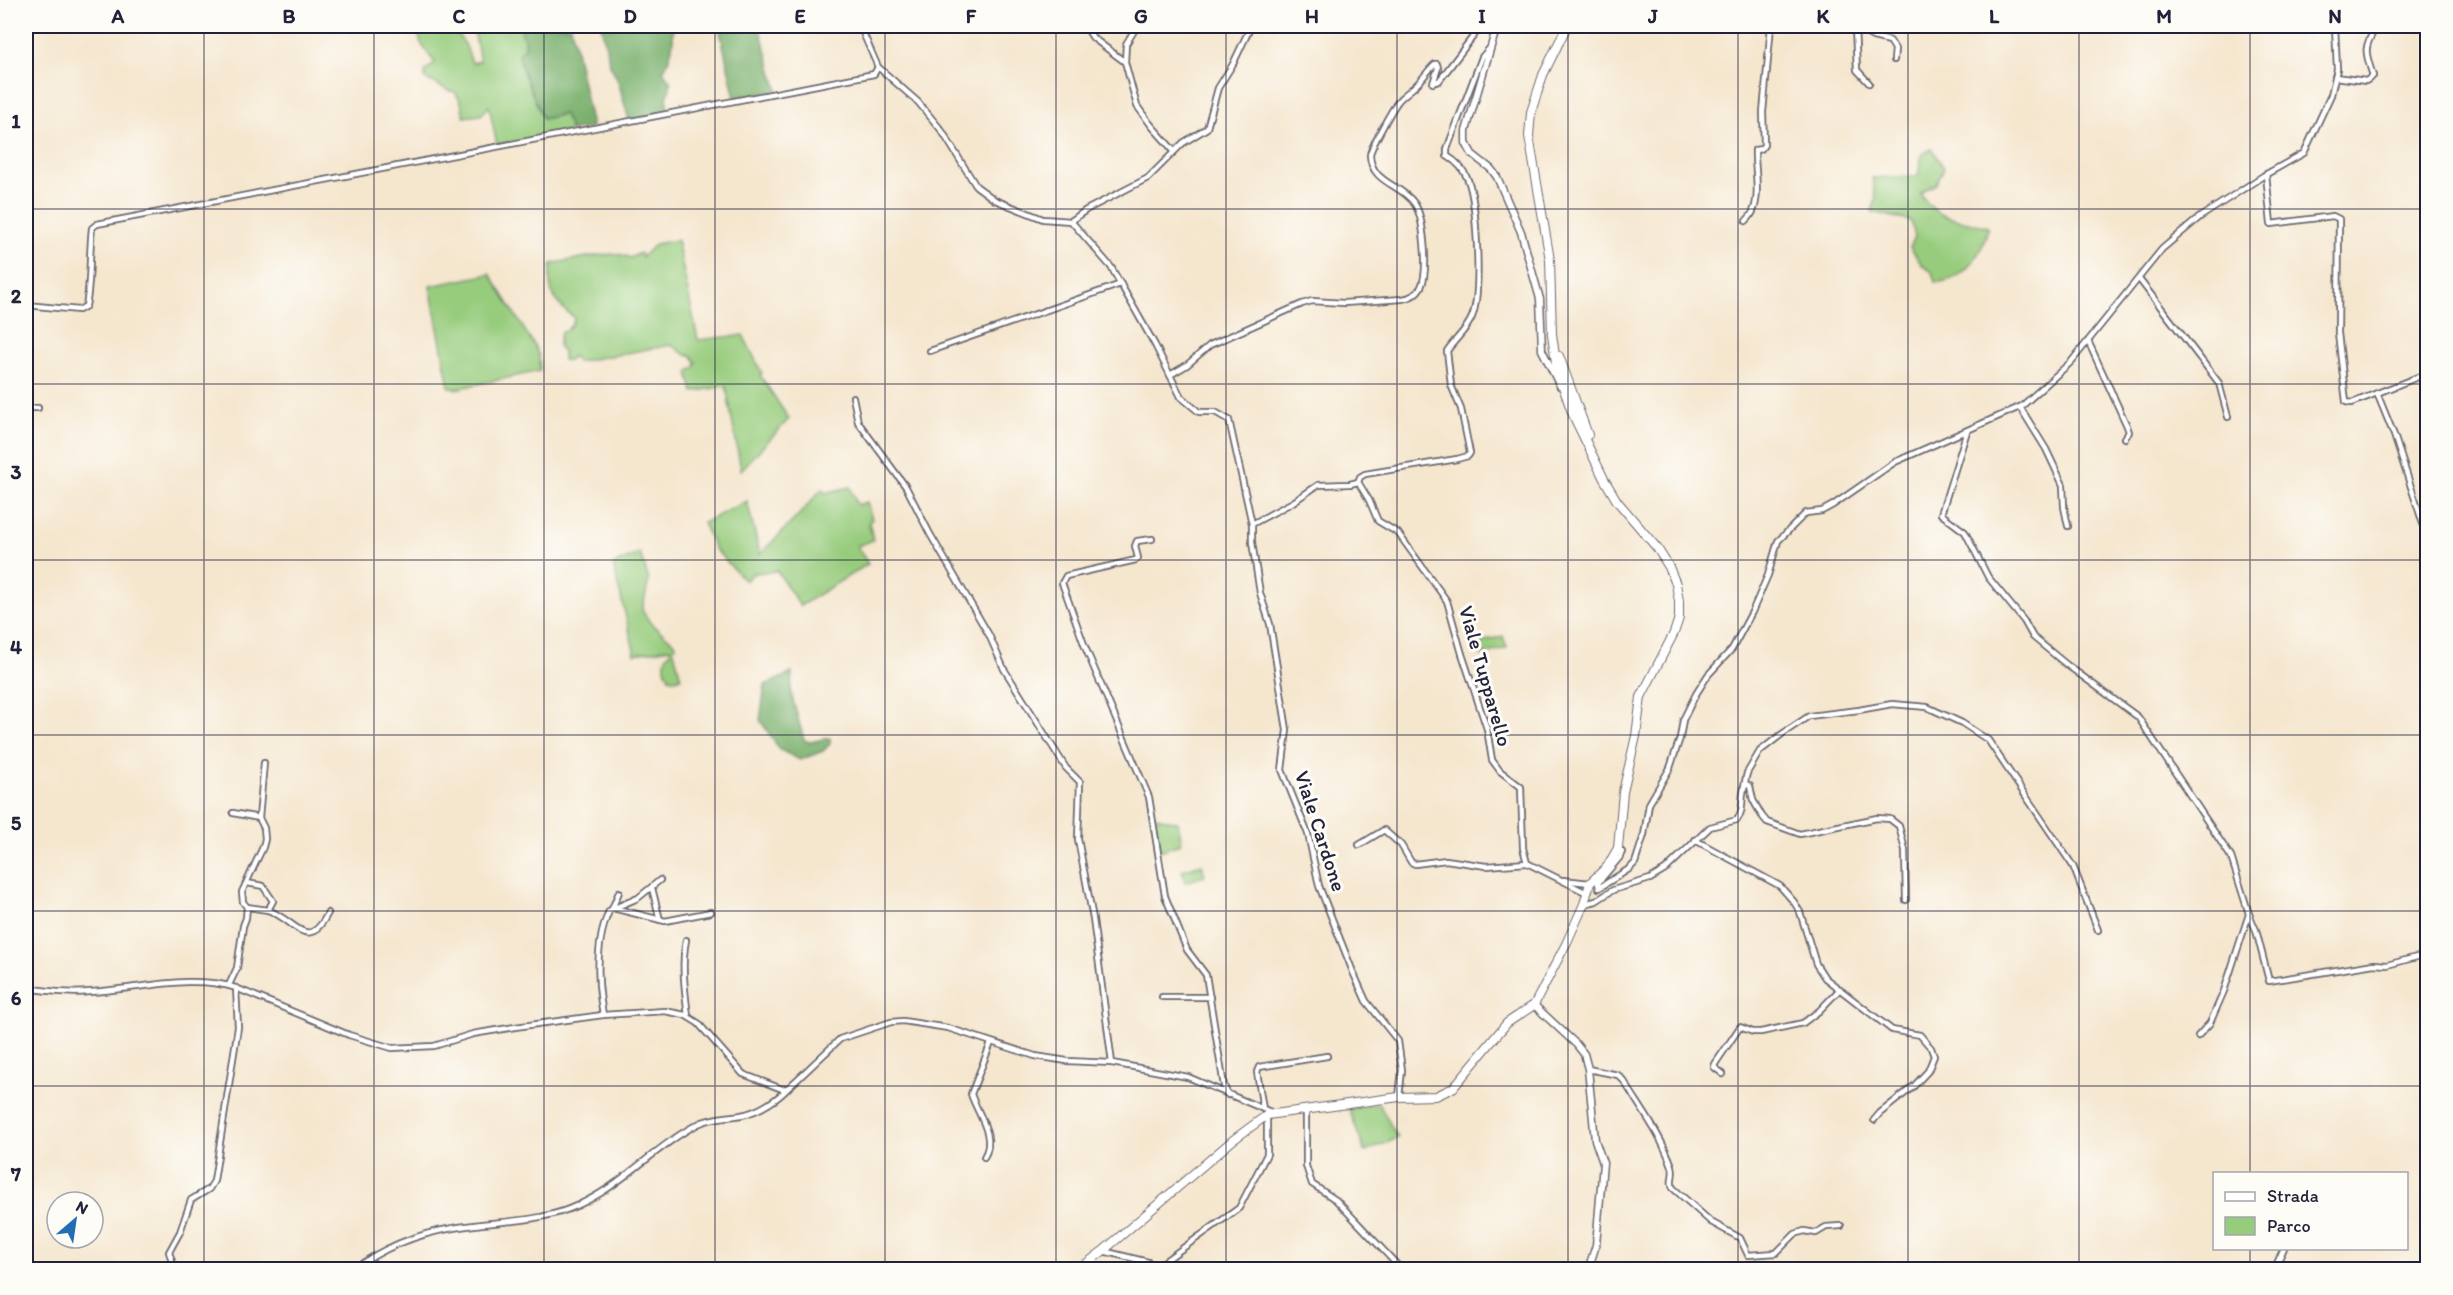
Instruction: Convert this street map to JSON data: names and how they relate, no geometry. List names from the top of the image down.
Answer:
{
  "streets": {
    "street": ["Viale Tupparello", "Viale Cardone"]
  },
  "legend": ["Strada", "Parco"],
  "north": "top right",
  "grid": {
    "columns": [
      "A",
      "B",
      "C",
      "D",
      "E",
      "F",
      "G",
      "H",
      "I",
      "J",
      "K",
      "L",
      "M",
      "N"
    ],
    "rows": [
      "1",
      "2",
      "3",
      "4",
      "5",
      "6",
      "7"
    ]
  }
}
